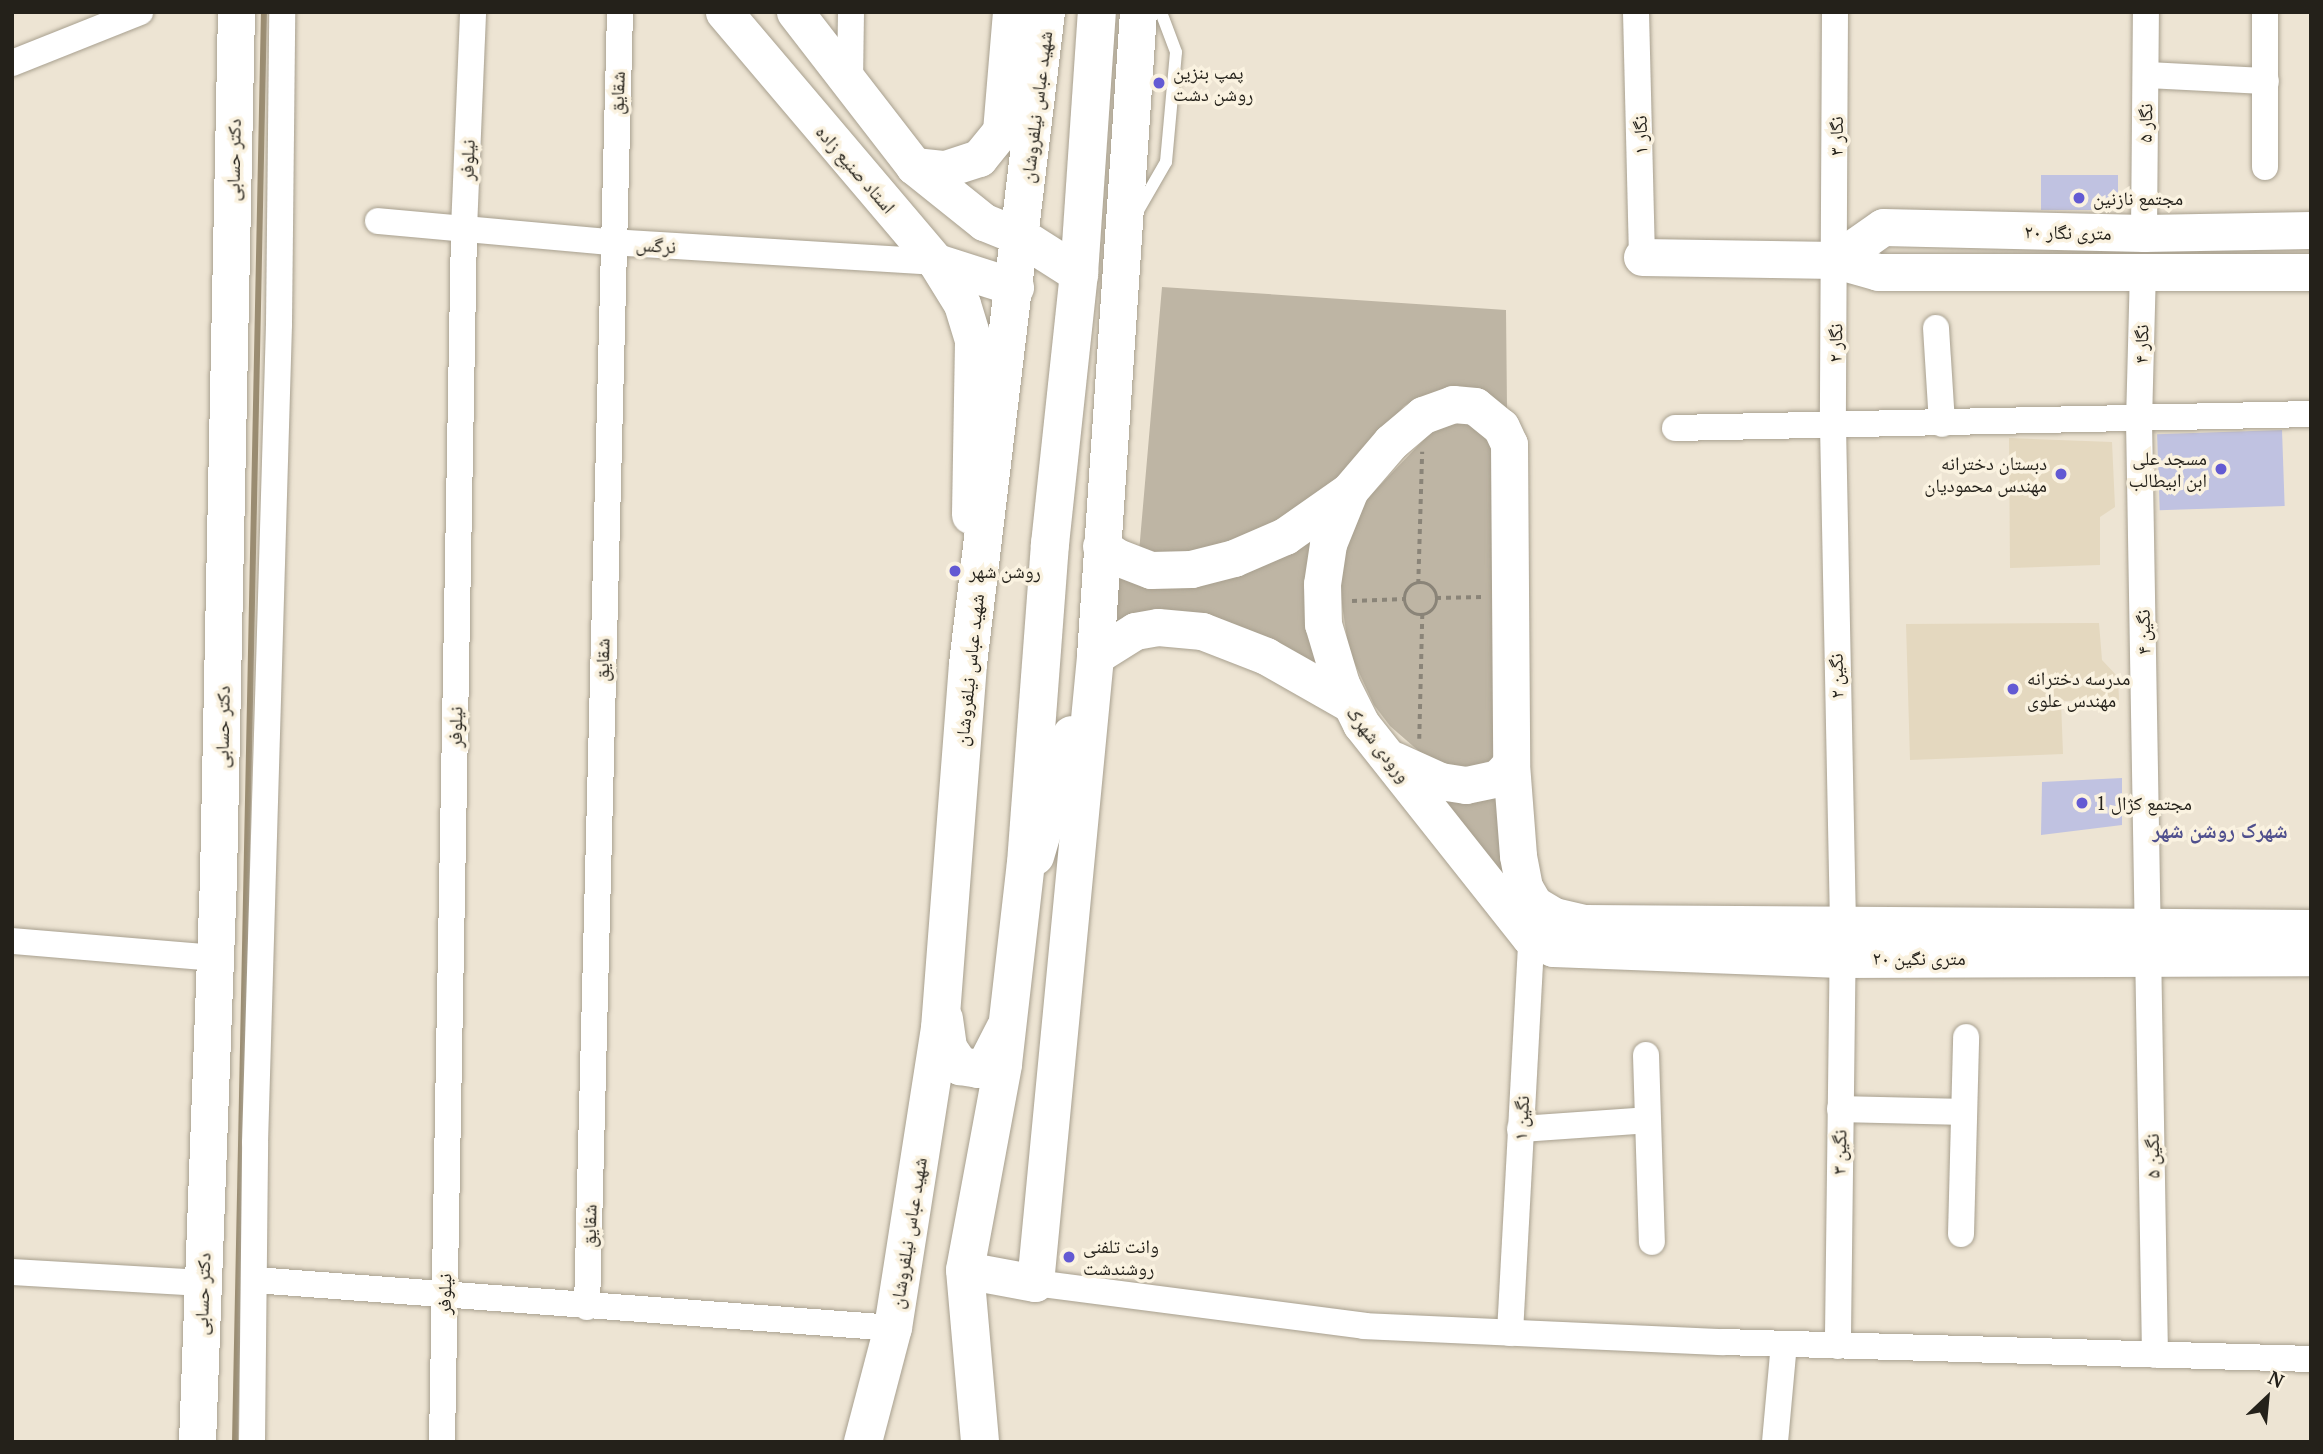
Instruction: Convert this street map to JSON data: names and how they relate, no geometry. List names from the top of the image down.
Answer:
{
  "streets": {
    "main road": ["شهید عباس نیلفروشان"],
    "street": [
      "شقایق",
      "نگار ۵",
      "نگار ۱",
      "نگار ۳",
      "دکتر حسابی",
      "نیلوفر",
      "استاد صنیع زاده",
      "۲۰ متری نگار",
      "نرگس",
      "نگار ۲",
      "نگار ۴",
      "نگین ۴",
      "نگین ۲",
      "ورودی شهرک",
      "۲۰ متری نگین",
      "نگین ۱",
      "نگین ۳",
      "نگین ۵"
    ]
  },
  "crossings": [
    ["شقایق", "نرگس"],
    ["شهید عباس نیلفروشان", "استاد صنیع زاده"],
    ["نگار ۵", "۲۰ متری نگار"],
    ["نگار ۵", "نگار ۴"],
    ["نگار ۱", "۲۰ متری نگار"],
    ["نگار ۳", "۲۰ متری نگار"],
    ["نگار ۳", "نگار ۲"],
    ["نیلوفر", "نرگس"],
    ["استاد صنیع زاده", "نرگس"],
    ["۲۰ متری نگار", "نگار ۲"],
    ["۲۰ متری نگار", "نگار ۴"],
    ["نگار ۲", "نگین ۲"],
    ["نگار ۴", "نگین ۴"],
    ["نگین ۴", "۲۰ متری نگین"],
    ["نگین ۴", "نگین ۵"],
    ["نگین ۲", "۲۰ متری نگین"],
    ["نگین ۲", "نگین ۳"],
    ["ورودی شهرک", "۲۰ متری نگین"],
    ["ورودی شهرک", "نگین ۱"],
    ["۲۰ متری نگین", "نگین ۱"],
    ["۲۰ متری نگین", "نگین ۳"],
    ["۲۰ متری نگین", "نگین ۵"]
  ],
  "districts": ["شهرک روشن شهر"],
  "places": [
    "پمپ بنزین روشن دشت",
    "مجتمع نازنین",
    "مسجد علی ابن ابیطالب",
    "دبستان دخترانه مهندس محمودیان",
    "روشن شهر",
    "مدرسه دخترانه مهندس علوی",
    "مجتمع کژال 1",
    "وانت تلفنی روشندشت"
  ],
  "north": "top right"
}
